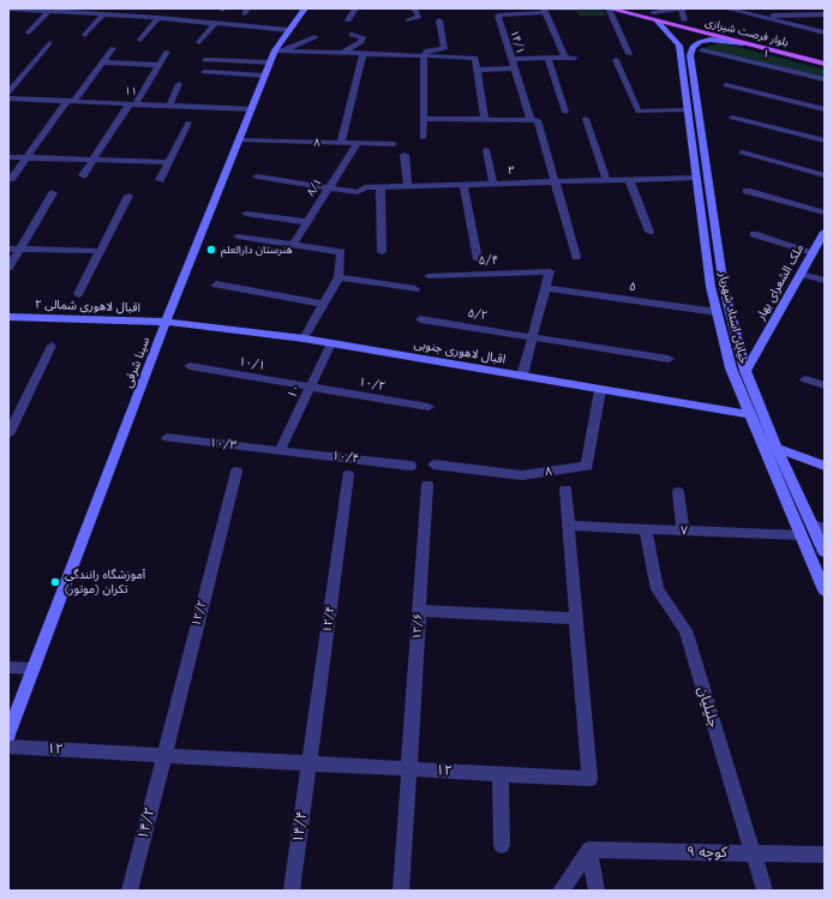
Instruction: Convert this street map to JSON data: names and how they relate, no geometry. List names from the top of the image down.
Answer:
{
  "streets": {
    "main road": ["بلوار فرصت شیرازی"],
    "street": [
      "۱۴/۱",
      "۱",
      "۱۱",
      "۸",
      "۳",
      "۸/۱",
      "۵/۴",
      "ملک الشعرای بهار",
      "۵",
      "اقبال لاهوری شمالی ۲",
      "۵/۲",
      "خیابان استاد شهریار",
      "اقبال لاهوری جنوبی",
      "سینا شرقی",
      "۱۰/۱",
      "۱۰/۲",
      "۱۰",
      "۱۰/۳",
      "۱۰/۴",
      "۷",
      "۱۲/۲",
      "۱۲/۴",
      "۱۲/۶",
      "جلیلیان",
      "۱۲",
      "۱۴/۲",
      "۱۴/۴",
      "کوچه ۹"
    ]
  },
  "crossings": [
    ["بلوار فرصت شیرازی", "خیابان استاد شهریار"],
    ["۱۴/۱", "۳"],
    ["۱۱", "سینا شرقی"],
    ["۸", "۸/۱"],
    ["۸", "اقبال لاهوری جنوبی"],
    ["۸", "سینا شرقی"],
    ["۳", "۸/۱"],
    ["۳", "خیابان استاد شهریار"],
    ["۵/۴", "۵"],
    ["ملک الشعرای بهار", "خیابان استاد شهریار"],
    ["۵", "خیابان استاد شهریار"],
    ["اقبال لاهوری شمالی ۲", "اقبال لاهوری جنوبی"],
    ["اقبال لاهوری شمالی ۲", "سینا شرقی"],
    ["خیابان استاد شهریار", "اقبال لاهوری جنوبی"],
    ["خیابان استاد شهریار", "۷"],
    ["اقبال لاهوری جنوبی", "سینا شرقی"],
    ["اقبال لاهوری جنوبی", "۱۰"],
    ["۱۰/۱", "۱۰/۲"],
    ["۱۰/۱", "۱۰"],
    ["۱۰/۲", "۱۰"],
    ["۱۰", "۱۰/۳"],
    ["۱۰", "۱۰/۴"],
    ["۱۰/۳", "۱۰/۴"],
    ["۷", "جلیلیان"],
    ["۷", "۱۲"],
    ["۱۲/۲", "۱۲"],
    ["۱۲/۲", "۱۴/۲"],
    ["۱۲/۴", "۱۲"],
    ["۱۲/۴", "۱۴/۴"],
    ["۱۲/۶", "۱۲"],
    ["جلیلیان", "کوچه ۹"],
    ["۱۲", "۱۴/۲"],
    ["۱۲", "۱۴/۴"]
  ],
  "places": ["هنرستان دارالعلم", "آموزشگاه رانندگی تکران (موتور)"]
}
